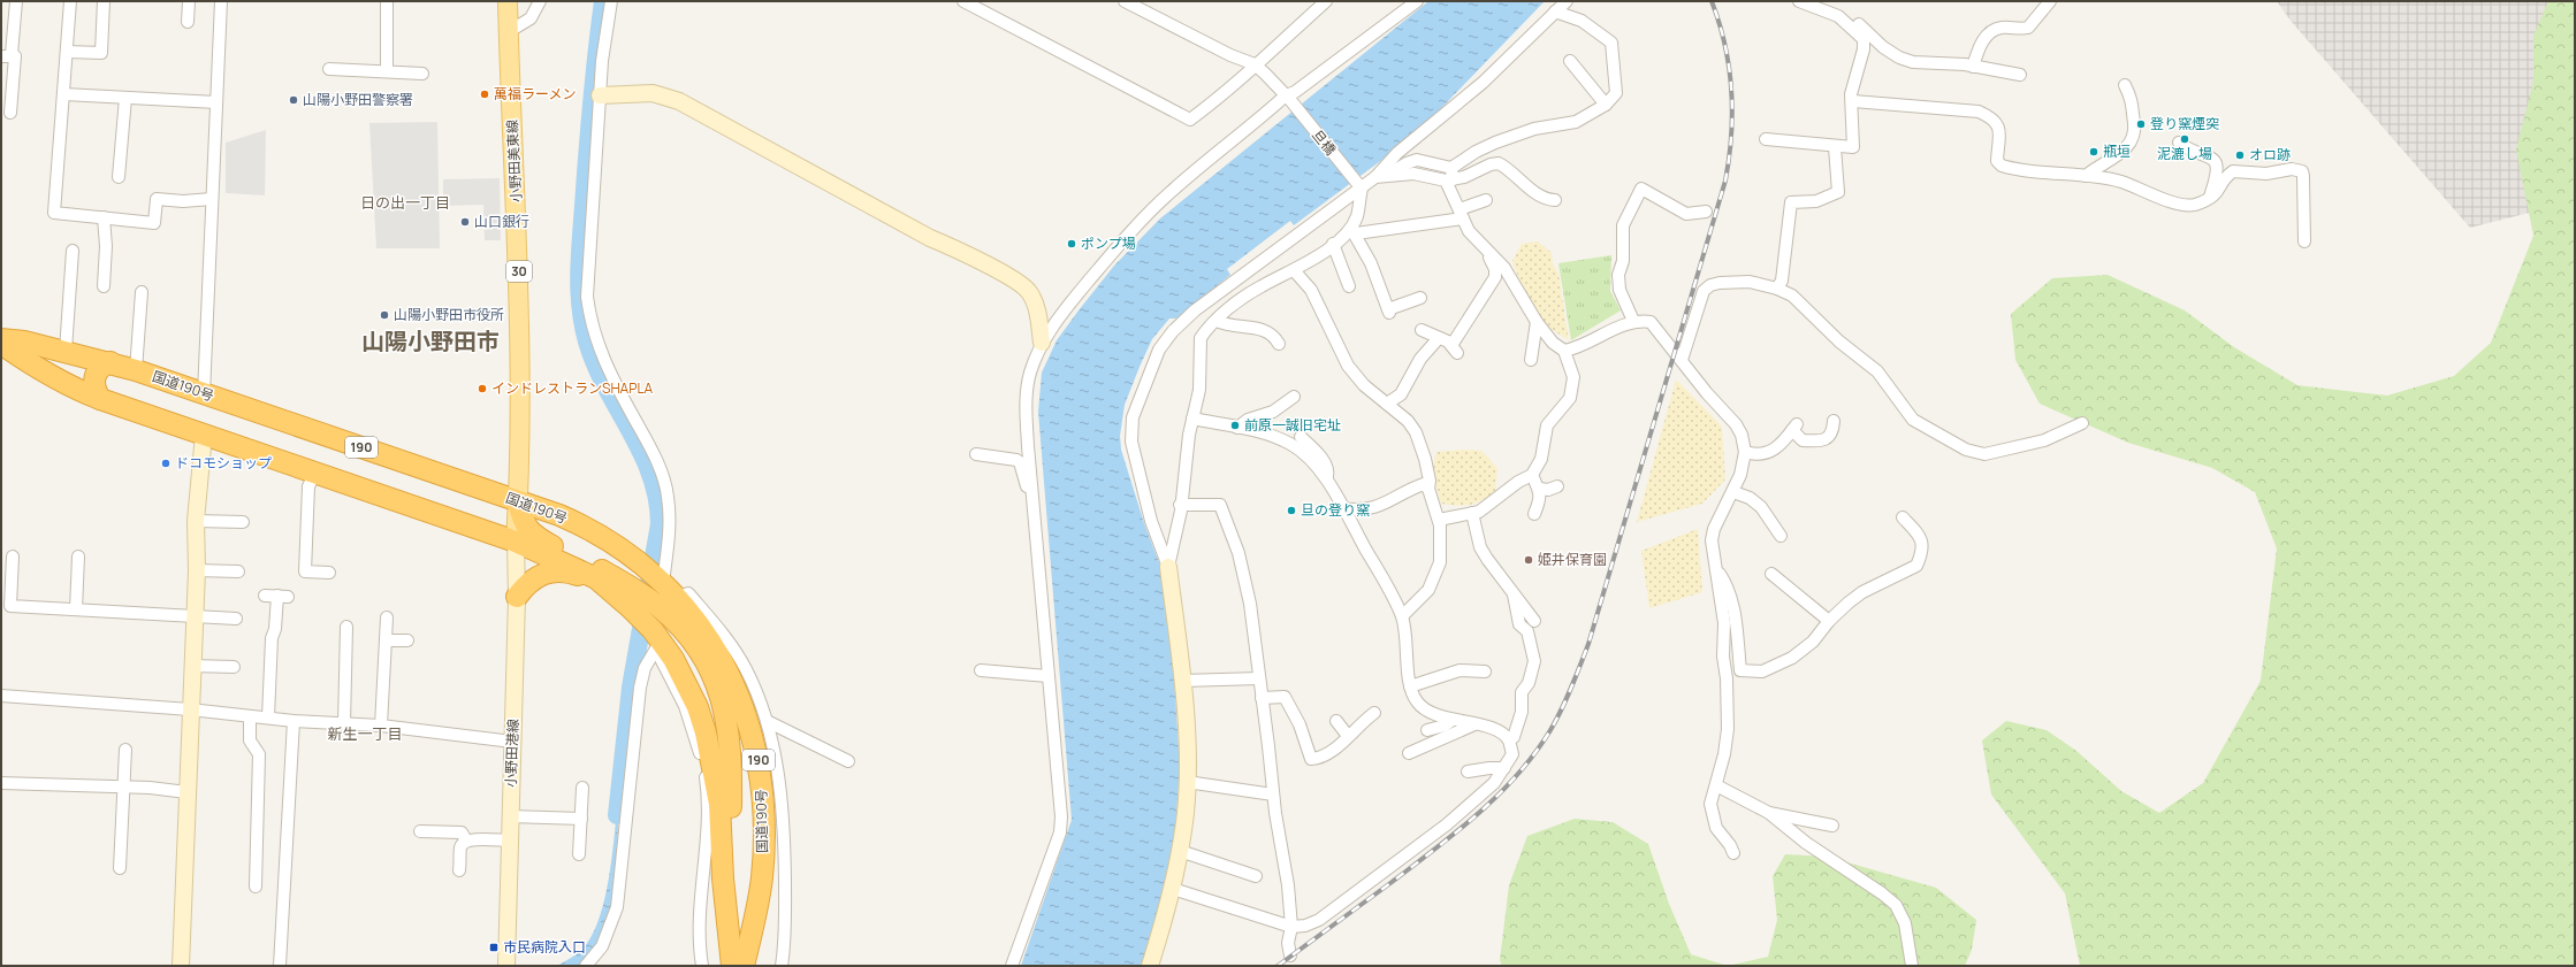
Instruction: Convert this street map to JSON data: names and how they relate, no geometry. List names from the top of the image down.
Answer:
{
  "streets": {
    "highway": ["国道190号", "190"],
    "main road": ["小野田美東線", "30"],
    "street": ["旦橋", "小野田港線"]
  },
  "crossings": [
    ["小野田美東線", "国道190号"],
    ["小野田美東線", "小野田港線"]
  ],
  "districts": ["日の出一丁目", "山陽小野田市", "新生一丁目"],
  "places": {
    "other": [
      "萬福ラーメン",
      "山陽小野田警察署",
      "登り窯煙突",
      "泥漉し場",
      "瓶垣",
      "オロ跡",
      "山口銀行",
      "ポンプ場",
      "山陽小野田市役所",
      "インドレストランSHAPLA",
      "前原一誠旧宅址",
      "ドコモショップ",
      "旦の登り窯",
      "姫井保育園"
    ],
    "transit": ["市民病院入口"]
  }
}
